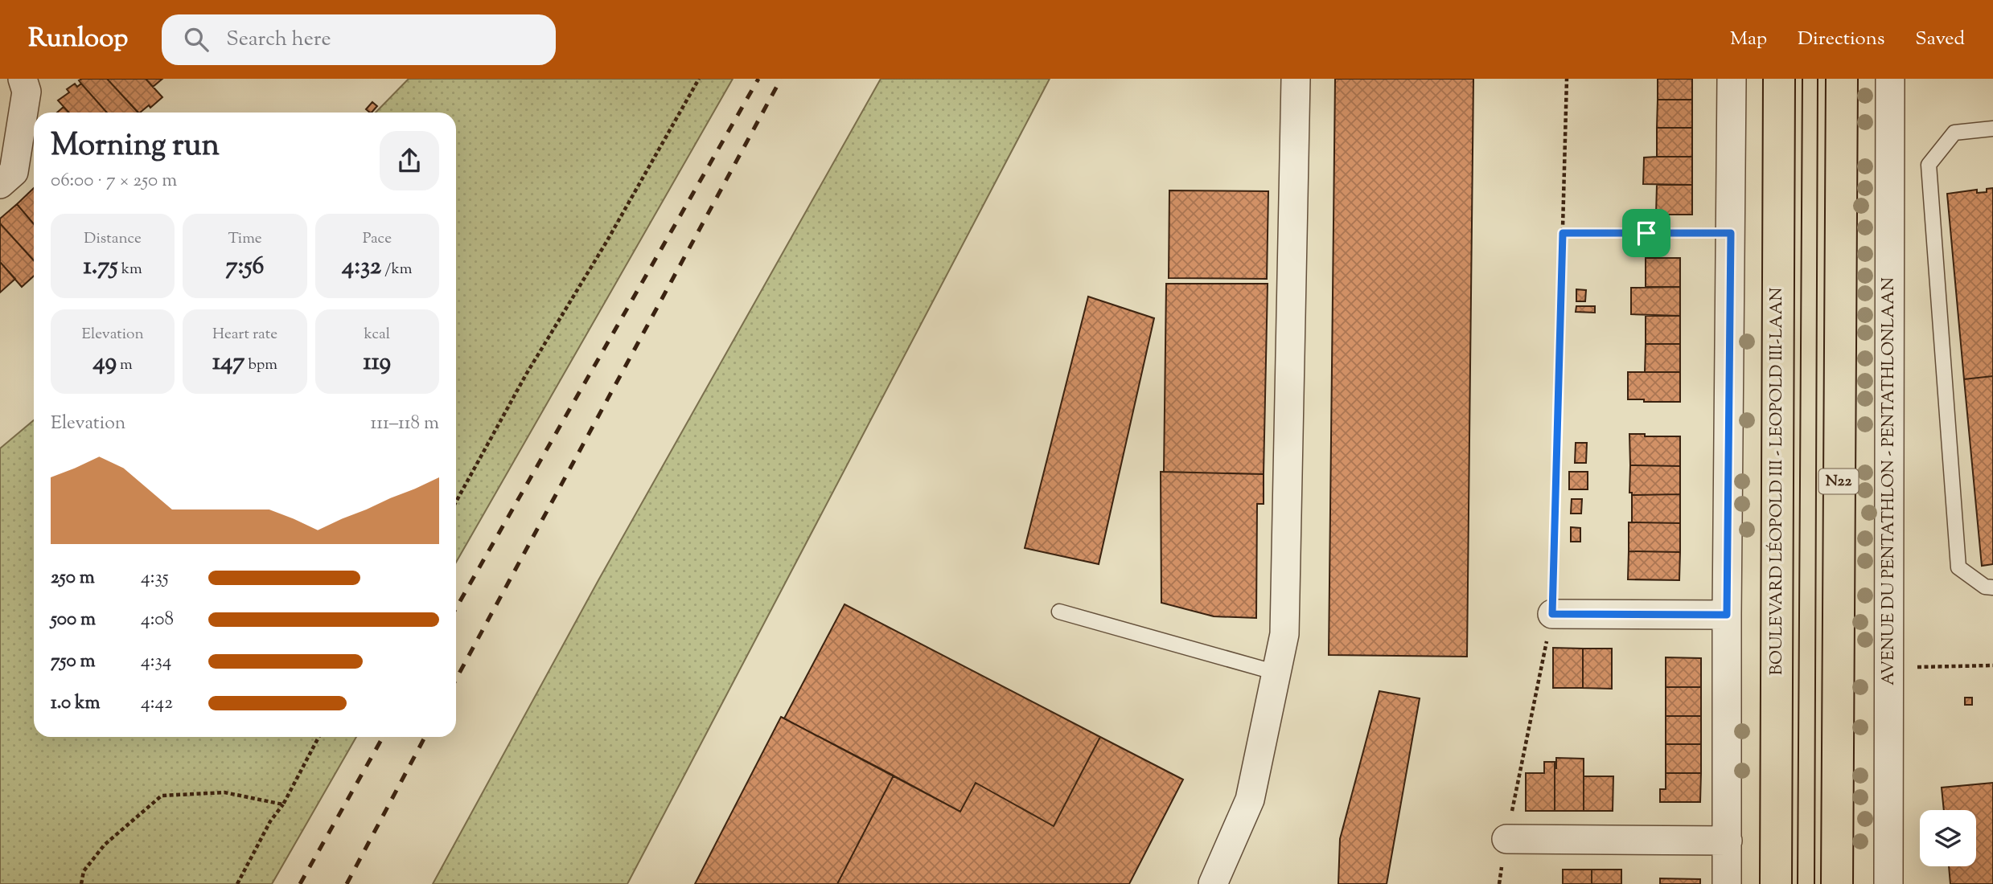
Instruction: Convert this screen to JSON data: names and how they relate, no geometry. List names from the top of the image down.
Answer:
{
  "streets": {
    "main road": ["BOULEVARD LÉOPOLD III - LEOPOLD III-LAAN", "N22"],
    "street": ["AVENUE DU PENTATHLON - PENTATHLONLAAN"]
  },
  "page": {
    "header": "Runloop",
    "search": "Search here",
    "nav": ["Map", "Directions", "Saved"],
    "heading": ["Morning run", "06:00 · 7 × 250 m"],
    "stats": [
      ["Distance", "1.75 km"],
      ["Time", "7:56"],
      ["Pace", "4:32 /km"],
      ["Elevation", "49 m"],
      ["Heart rate", "147 bpm"],
      ["kcal", "119"]
    ],
    "chart": ["Elevation", "111–118 m"],
    "list": [
      {
        "name": "250 m",
        "note": "4:35"
      },
      {
        "name": "500 m",
        "note": "4:08"
      },
      {
        "name": "750 m",
        "note": "4:34"
      },
      {
        "name": "1.0 km",
        "note": "4:42"
      }
    ]
  }
}
